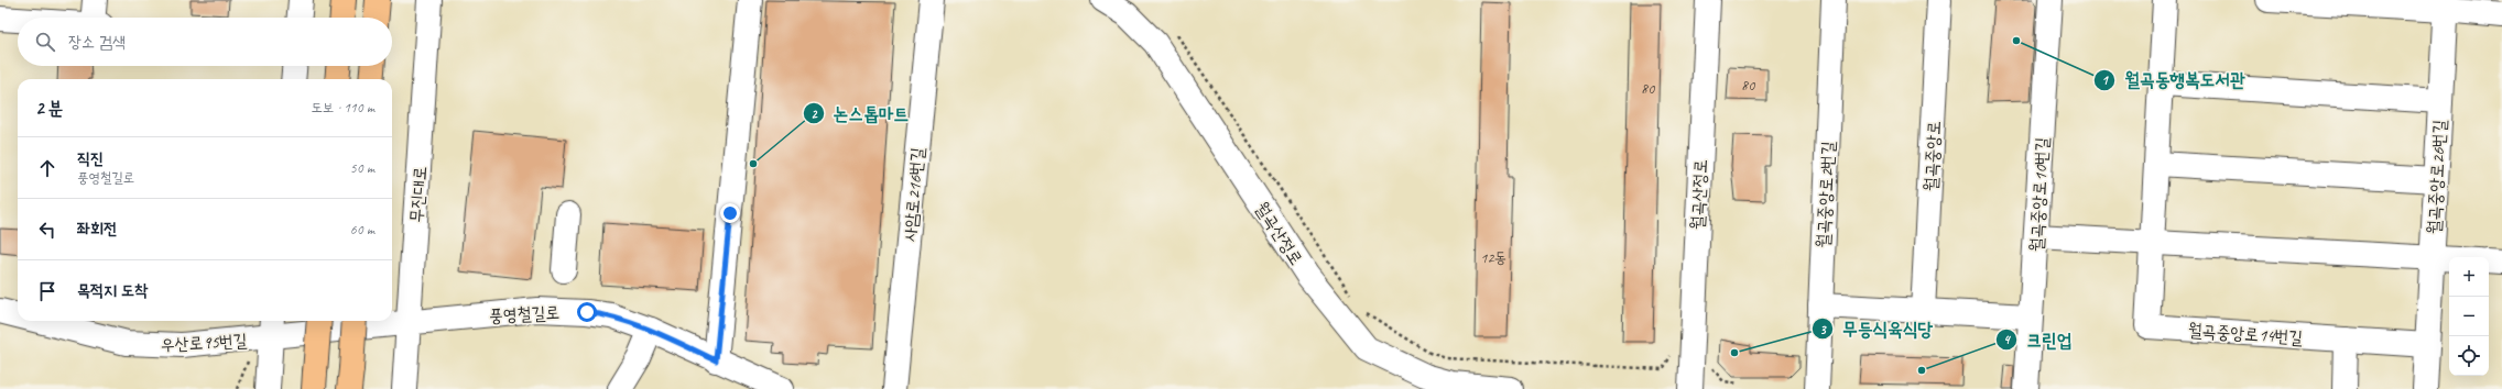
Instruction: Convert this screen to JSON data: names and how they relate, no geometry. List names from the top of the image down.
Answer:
{
  "streets": {
    "street": [
      "월곡중앙로",
      "월곡중앙로26번길",
      "무진대로",
      "사암로216번길",
      "월곡산정로",
      "월곡중앙로2번길",
      "월곡중앙로10번길",
      "풍영철길로",
      "월곡중앙로14번길",
      "우산로95번길"
    ]
  },
  "crossings": [
    ["월곡중앙로26번길", "월곡중앙로14번길"],
    ["무진대로", "풍영철길로"],
    ["무진대로", "우산로95번길"],
    ["풍영철길로", "우산로95번길"]
  ],
  "places": [
    "월곡동행복도서관",
    "논스톱마트",
    "무등식육식당",
    "크린업"
  ],
  "house_numbers": ["80", "80", "12동"],
  "page": {
    "search": "장소 검색",
    "heading": ["2 분", "도보 · 110 m"],
    "list": [
      ["직진", "풍영철길로", "50 m"],
      ["좌회전", "60 m"],
      "목적지 도착"
    ],
    "map_buttons": ["+", "−"]
  }
}
